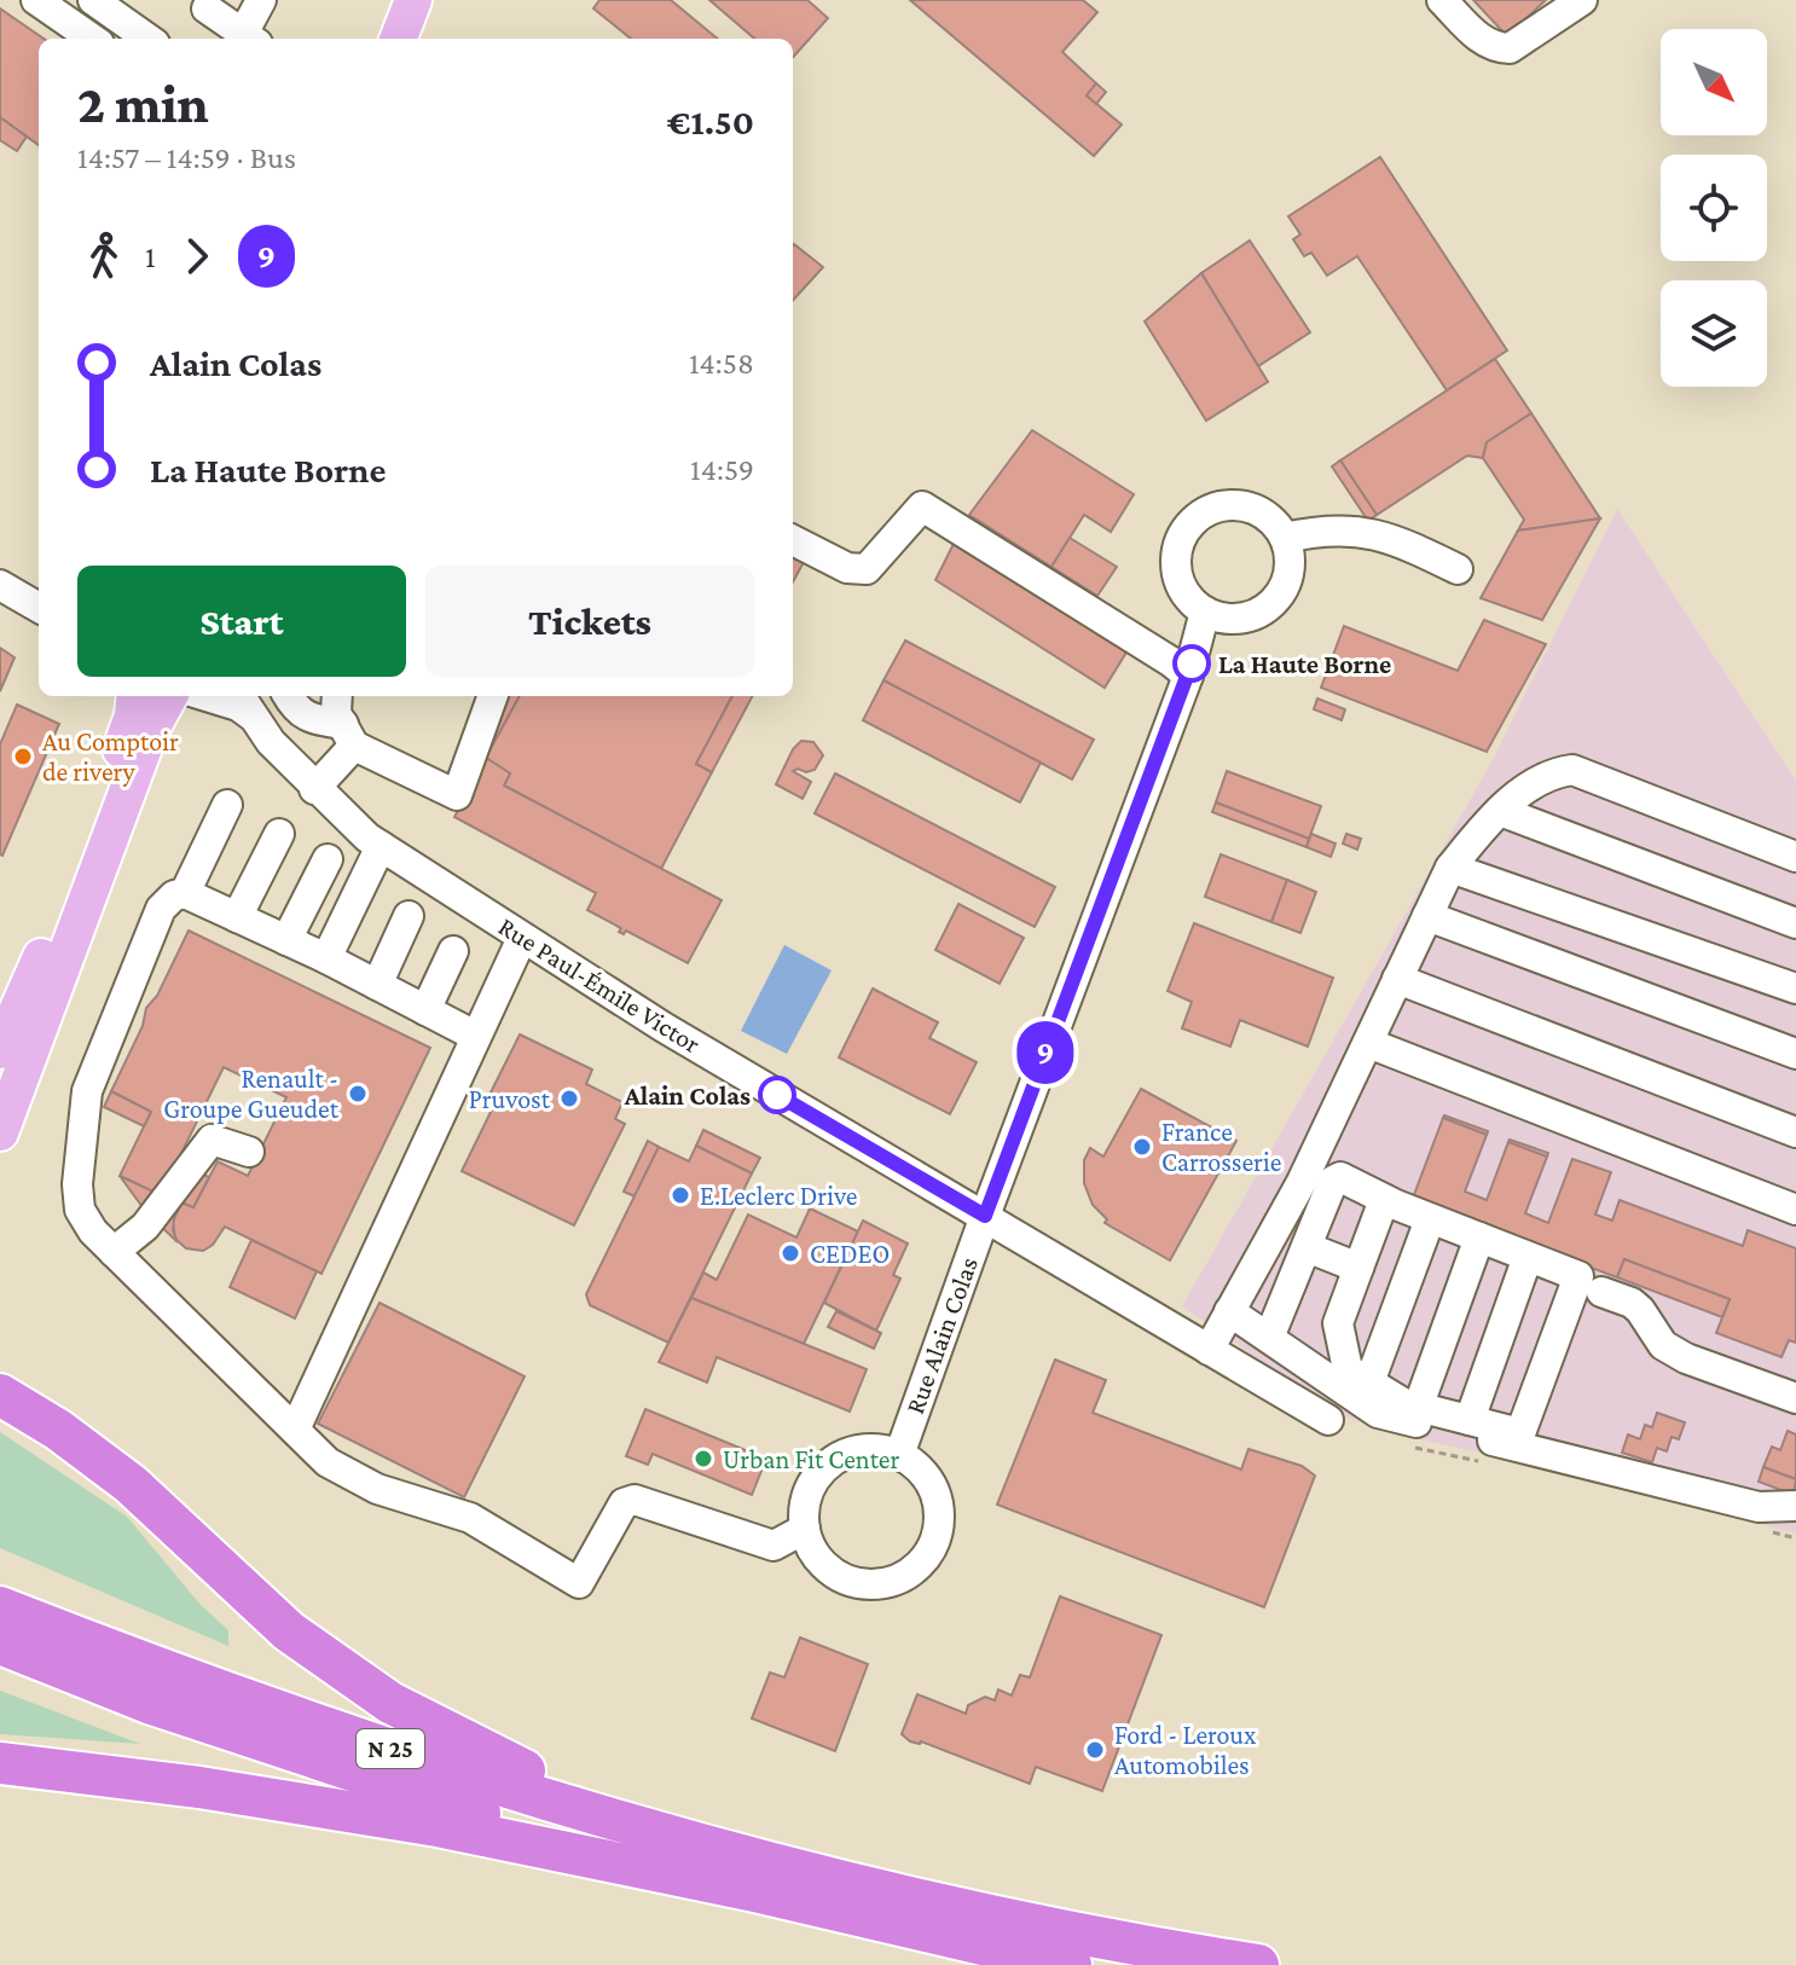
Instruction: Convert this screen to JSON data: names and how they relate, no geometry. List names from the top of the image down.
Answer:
{
  "streets": {
    "highway": ["N 25"],
    "street": ["Rue Paul-Émile Victor", "Rue Alain Colas"]
  },
  "crossings": [
    ["Rue Paul-Émile Victor", "Rue Alain Colas"]
  ],
  "places": [
    "La Haute Borne",
    "Au Comptoir de rivery",
    "Renault - Groupe Gueudet",
    "Alain Colas",
    "Pruvost",
    "France Carrosserie",
    "E.Leclerc Drive",
    "CEDEO",
    "Urban Fit Center",
    "Ford - Leroux Automobiles"
  ],
  "lines": ["bus line 9"],
  "north": "bottom right",
  "page": {
    "on_map": "9",
    "heading": ["2 min", "14:57 – 14:59 · Bus", "€1.50"],
    "legs": ["1", "9"],
    "list": [
      {
        "name": "Alain Colas",
        "value": "14:58"
      },
      {
        "name": "La Haute Borne",
        "value": "14:59"
      }
    ],
    "buttons": ["Start", "Tickets"]
  }
}
